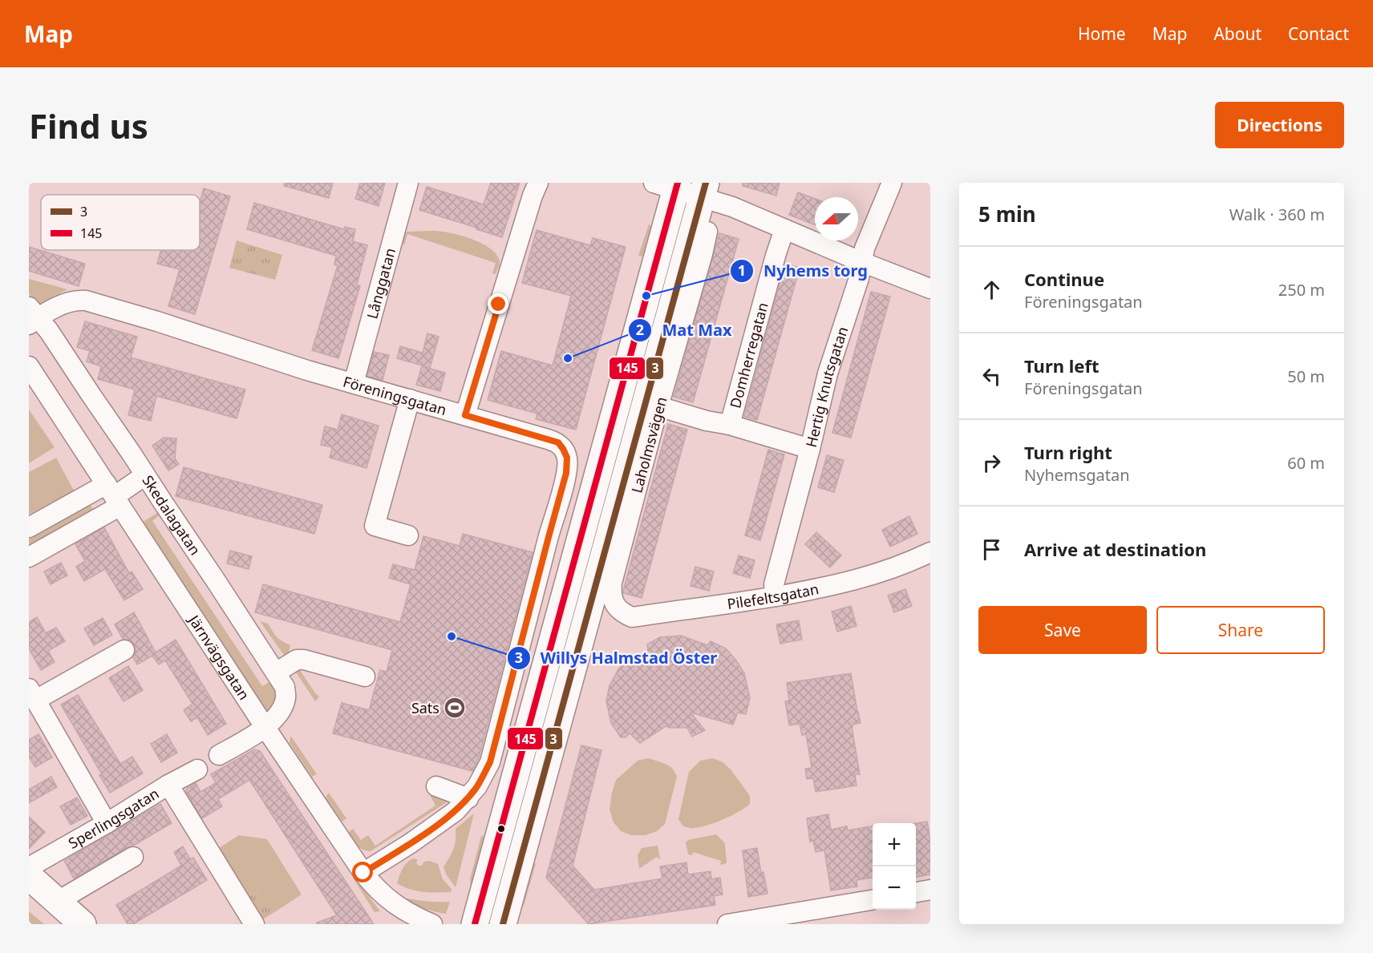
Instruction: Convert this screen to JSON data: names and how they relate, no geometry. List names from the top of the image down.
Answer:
{
  "streets": {
    "highway": ["Laholmsvägen"],
    "street": [
      "Långgatan",
      "Domherregatan",
      "Hertig Knutsgatan",
      "Föreningsgatan",
      "Skedalagatan",
      "Pilefeltsgatan",
      "Järnvägsgatan",
      "Sperlingsgatan"
    ]
  },
  "crossings": [
    ["Långgatan", "Föreningsgatan"],
    ["Domherregatan", "Hertig Knutsgatan"],
    ["Domherregatan", "Laholmsvägen"],
    ["Hertig Knutsgatan", "Pilefeltsgatan"],
    ["Föreningsgatan", "Skedalagatan"],
    ["Föreningsgatan", "Järnvägsgatan"],
    ["Laholmsvägen", "Pilefeltsgatan"],
    ["Skedalagatan", "Järnvägsgatan"]
  ],
  "places": {
    "other": ["Nyhems torg", "Mat Max", "Willys Halmstad Öster"],
    "sports": ["Sats"]
  },
  "lines": ["transit line 3", "transit line 145"],
  "legend": ["3", "145"],
  "north": "left",
  "page": {
    "header": "Map",
    "nav": [
      "Home",
      "Map",
      "About",
      "Contact"
    ],
    "buttons": [
      "Directions",
      ["Save", "Share"]
    ],
    "title": "Find us",
    "heading": ["5 min", "Walk · 360 m"],
    "list": [
      ["Continue", "Föreningsgatan", "250 m"],
      ["Turn left", "Föreningsgatan", "50 m"],
      ["Turn right", "Nyhemsgatan", "60 m"],
      "Arrive at destination"
    ],
    "map_buttons": ["+", "−"]
  }
}
